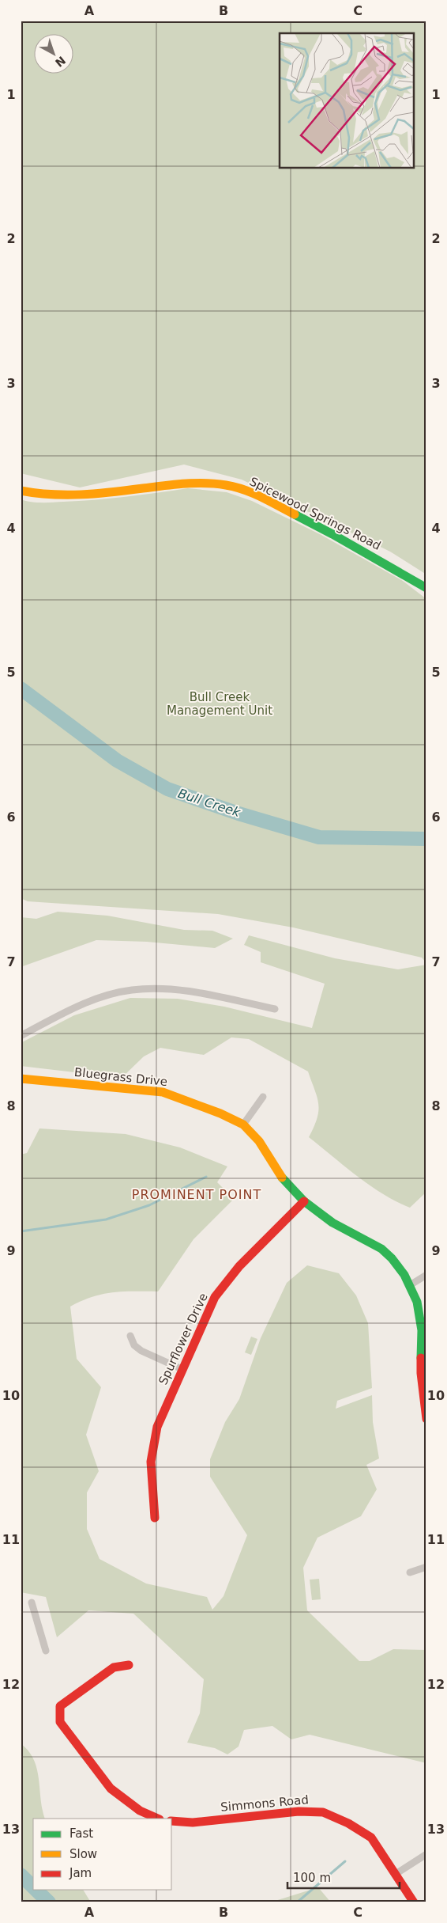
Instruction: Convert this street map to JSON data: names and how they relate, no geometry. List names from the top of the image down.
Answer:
{
  "streets": {
    "street": [
      "Spicewood Springs Road",
      "Bluegrass Drive",
      "Spurflower Drive",
      "Simmons Road"
    ]
  },
  "crossings": [
    ["Bluegrass Drive", "Spurflower Drive"]
  ],
  "districts": ["PROMINENT POINT"],
  "water": ["Bull Creek"],
  "parks": ["Bull Creek Management Unit"],
  "legend": ["Fast", "Slow", "Jam"],
  "scale_bar": "100 m",
  "north": "bottom right",
  "grid": {
    "columns": ["A", "B", "C"],
    "rows": [
      "1",
      "2",
      "3",
      "4",
      "5",
      "6",
      "7",
      "8",
      "9",
      "10",
      "11",
      "12",
      "13"
    ]
  }
}
